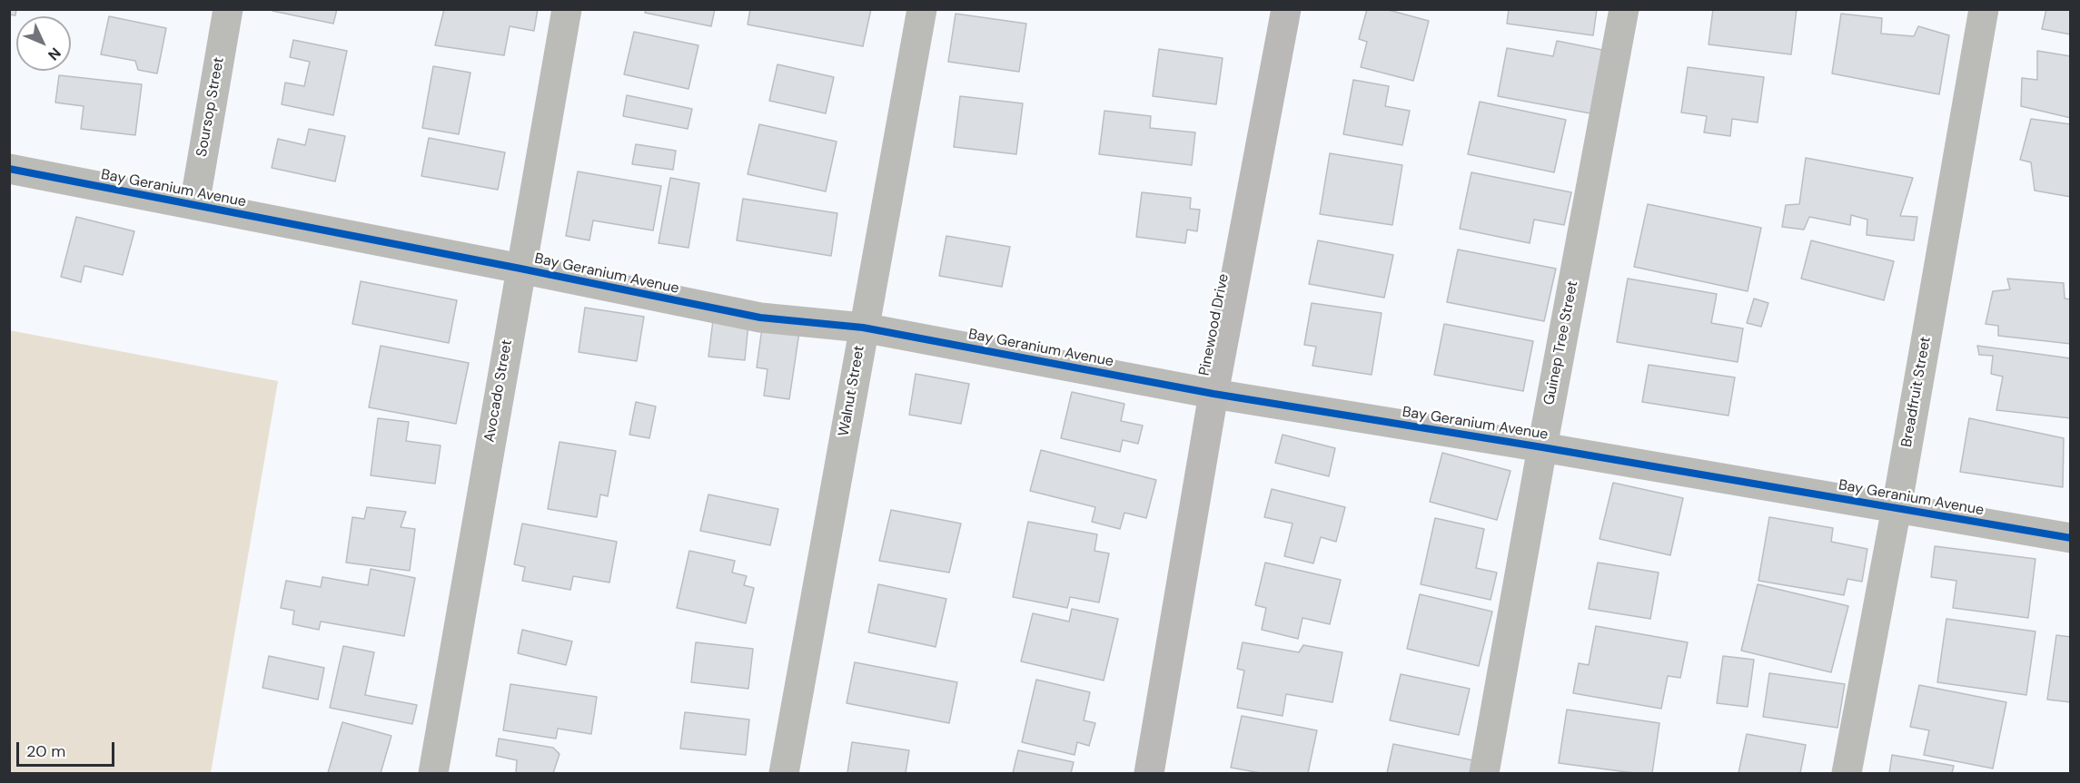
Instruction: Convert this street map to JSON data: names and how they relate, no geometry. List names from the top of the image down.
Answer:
{
  "streets": {
    "main road": ["Pinewood Drive"],
    "street": [
      "Soursop Street",
      "Bay Geranium Avenue",
      "Guinep Tree Street",
      "Avocado Street",
      "Walnut Street",
      "Breadfruit Street"
    ]
  },
  "crossings": [
    ["Soursop Street", "Bay Geranium Avenue"],
    ["Bay Geranium Avenue", "Pinewood Drive"],
    ["Bay Geranium Avenue", "Guinep Tree Street"],
    ["Bay Geranium Avenue", "Avocado Street"],
    ["Bay Geranium Avenue", "Walnut Street"],
    ["Bay Geranium Avenue", "Breadfruit Street"]
  ],
  "scale_bar": "20 m",
  "north": "bottom right"
}
